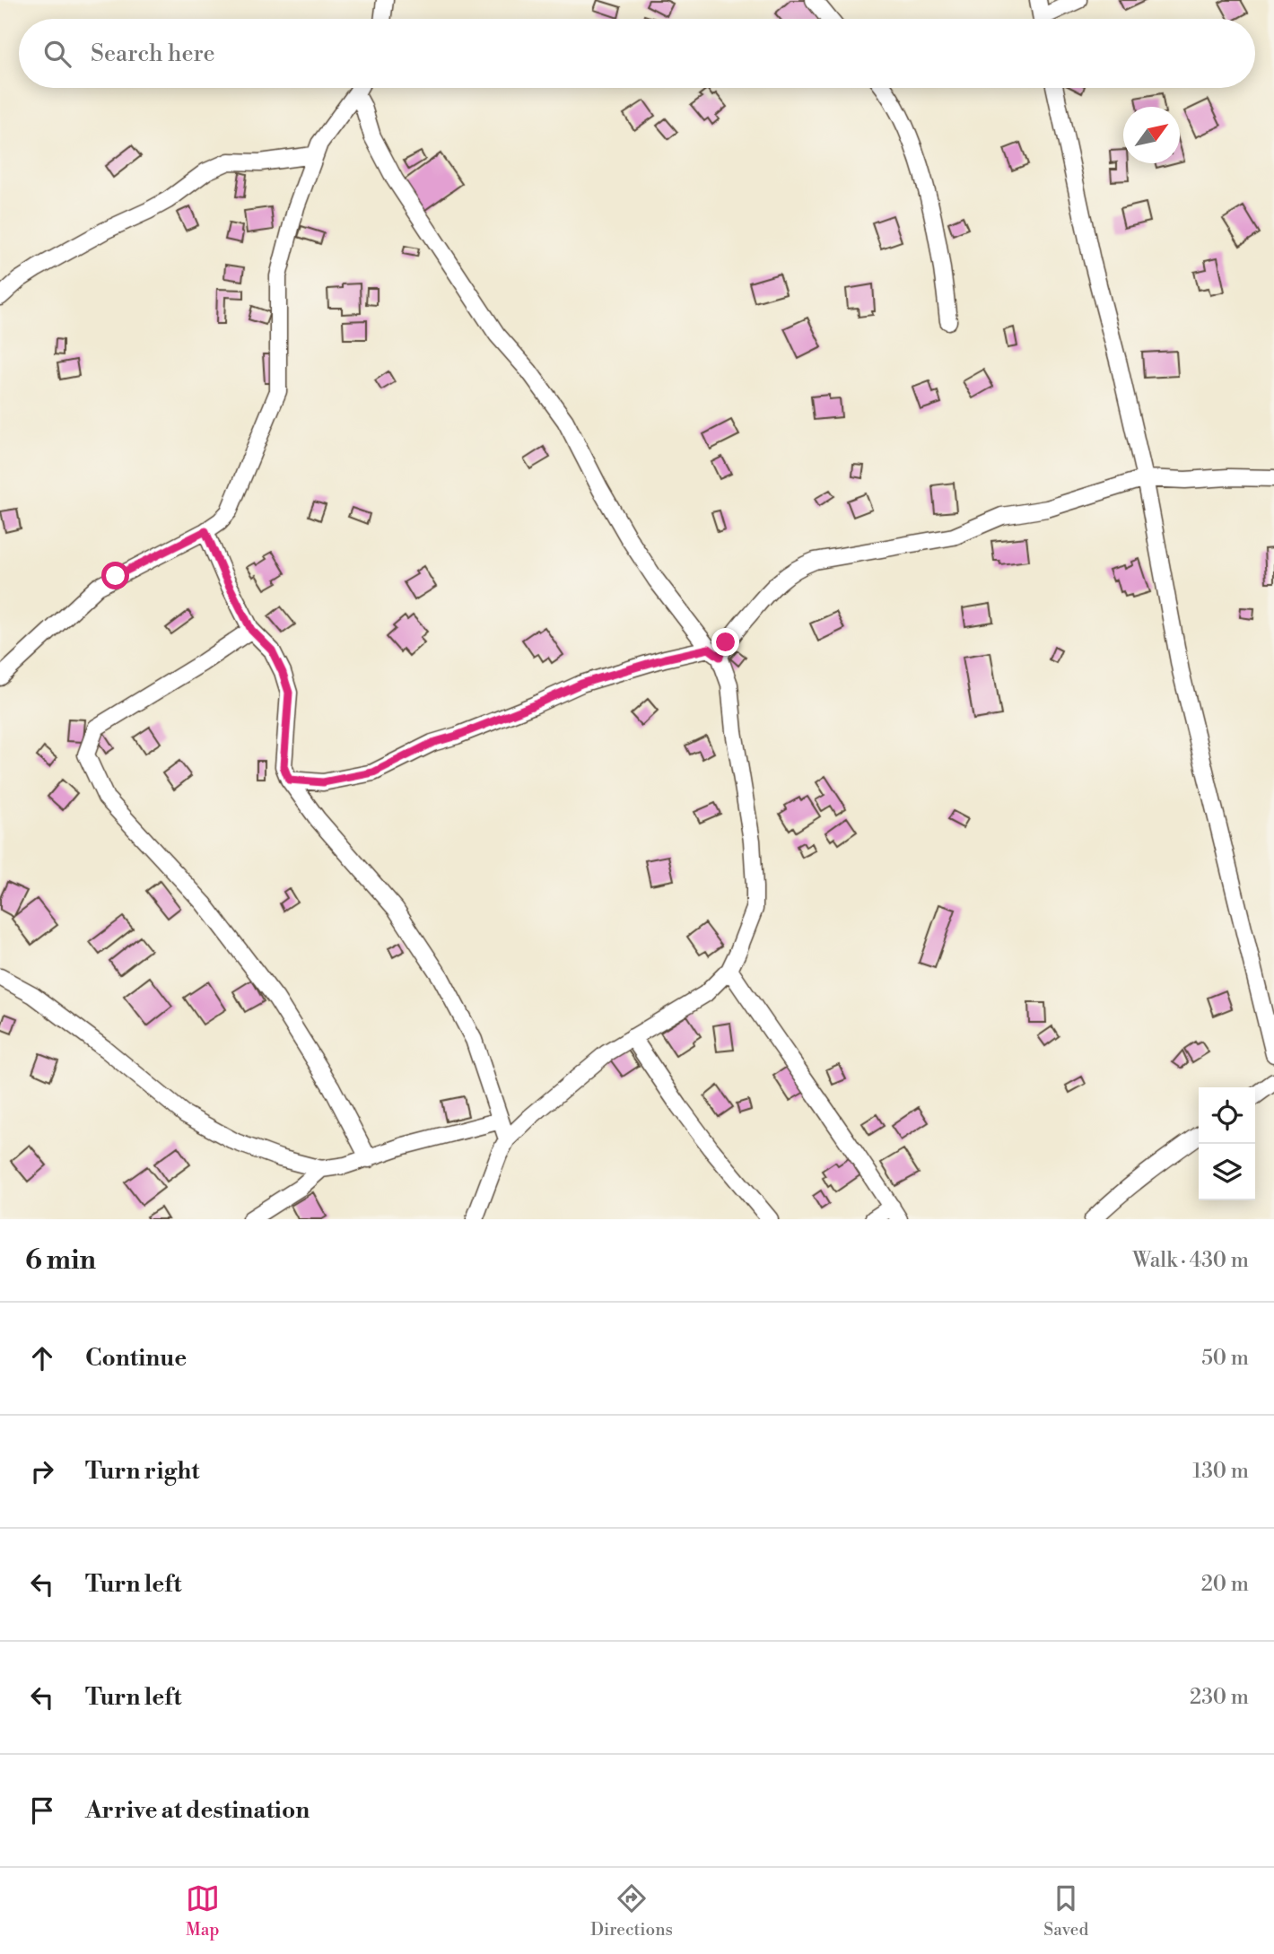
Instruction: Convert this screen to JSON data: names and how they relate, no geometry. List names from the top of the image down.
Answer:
{
  "north": "top right",
  "page": {
    "search": "Search here",
    "heading": ["6 min", "Walk · 430 m"],
    "list": [
      ["Continue", "50 m"],
      ["Turn right", "130 m"],
      ["Turn left", "20 m"],
      ["Turn left", "230 m"],
      "Arrive at destination"
    ],
    "nav": ["Map", "Directions", "Saved"]
  }
}
